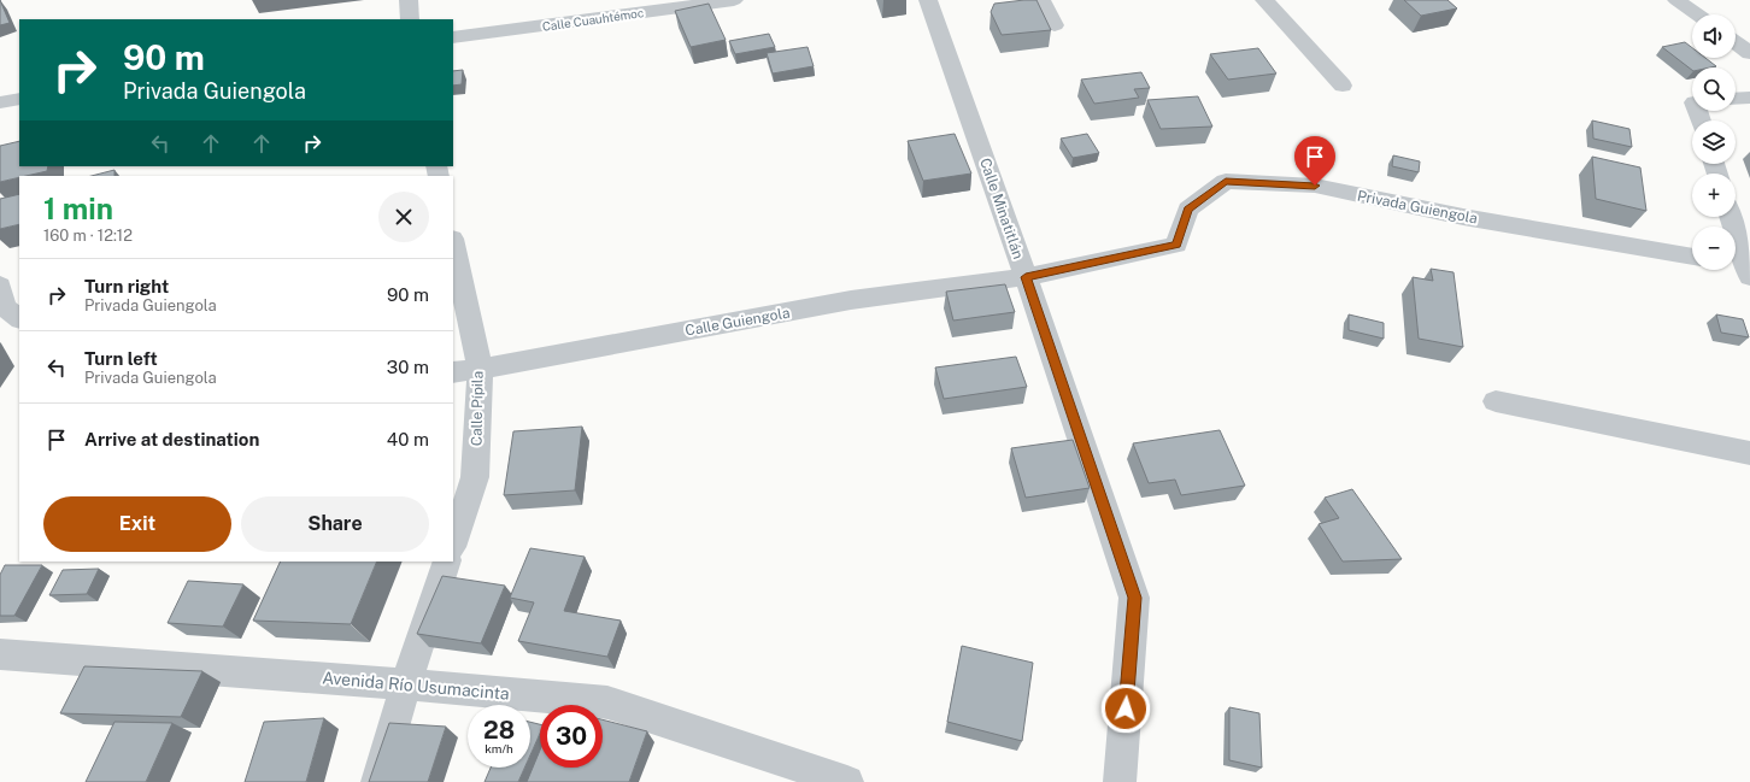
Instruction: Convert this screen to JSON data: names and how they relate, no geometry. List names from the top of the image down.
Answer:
{
  "streets": {
    "street": [
      "Calle Cuauhtémoc",
      "Privada Guiengola",
      "Calle Minatitlán",
      "Calle Guiengola",
      "Calle Pípila",
      "Avenida Río Usumacinta"
    ]
  },
  "crossings": [
    ["Privada Guiengola", "Calle Minatitlán"],
    ["Privada Guiengola", "Calle Guiengola"],
    ["Calle Minatitlán", "Calle Guiengola"],
    ["Calle Guiengola", "Calle Pípila"]
  ],
  "page": {
    "map_buttons": ["+", "−"],
    "turn": ["90 m", "Privada Guiengola"],
    "heading": ["1 min", "160 m · 12:12"],
    "list": [
      {
        "name": "Turn right",
        "note": "Privada Guiengola",
        "value": "90 m"
      },
      {
        "name": "Turn left",
        "note": "Privada Guiengola",
        "value": "30 m"
      },
      {
        "name": "Arrive at destination",
        "value": "40 m"
      }
    ],
    "buttons": ["Exit", "Share"],
    "speed": "28 km/h",
    "limit": "30"
  }
}
